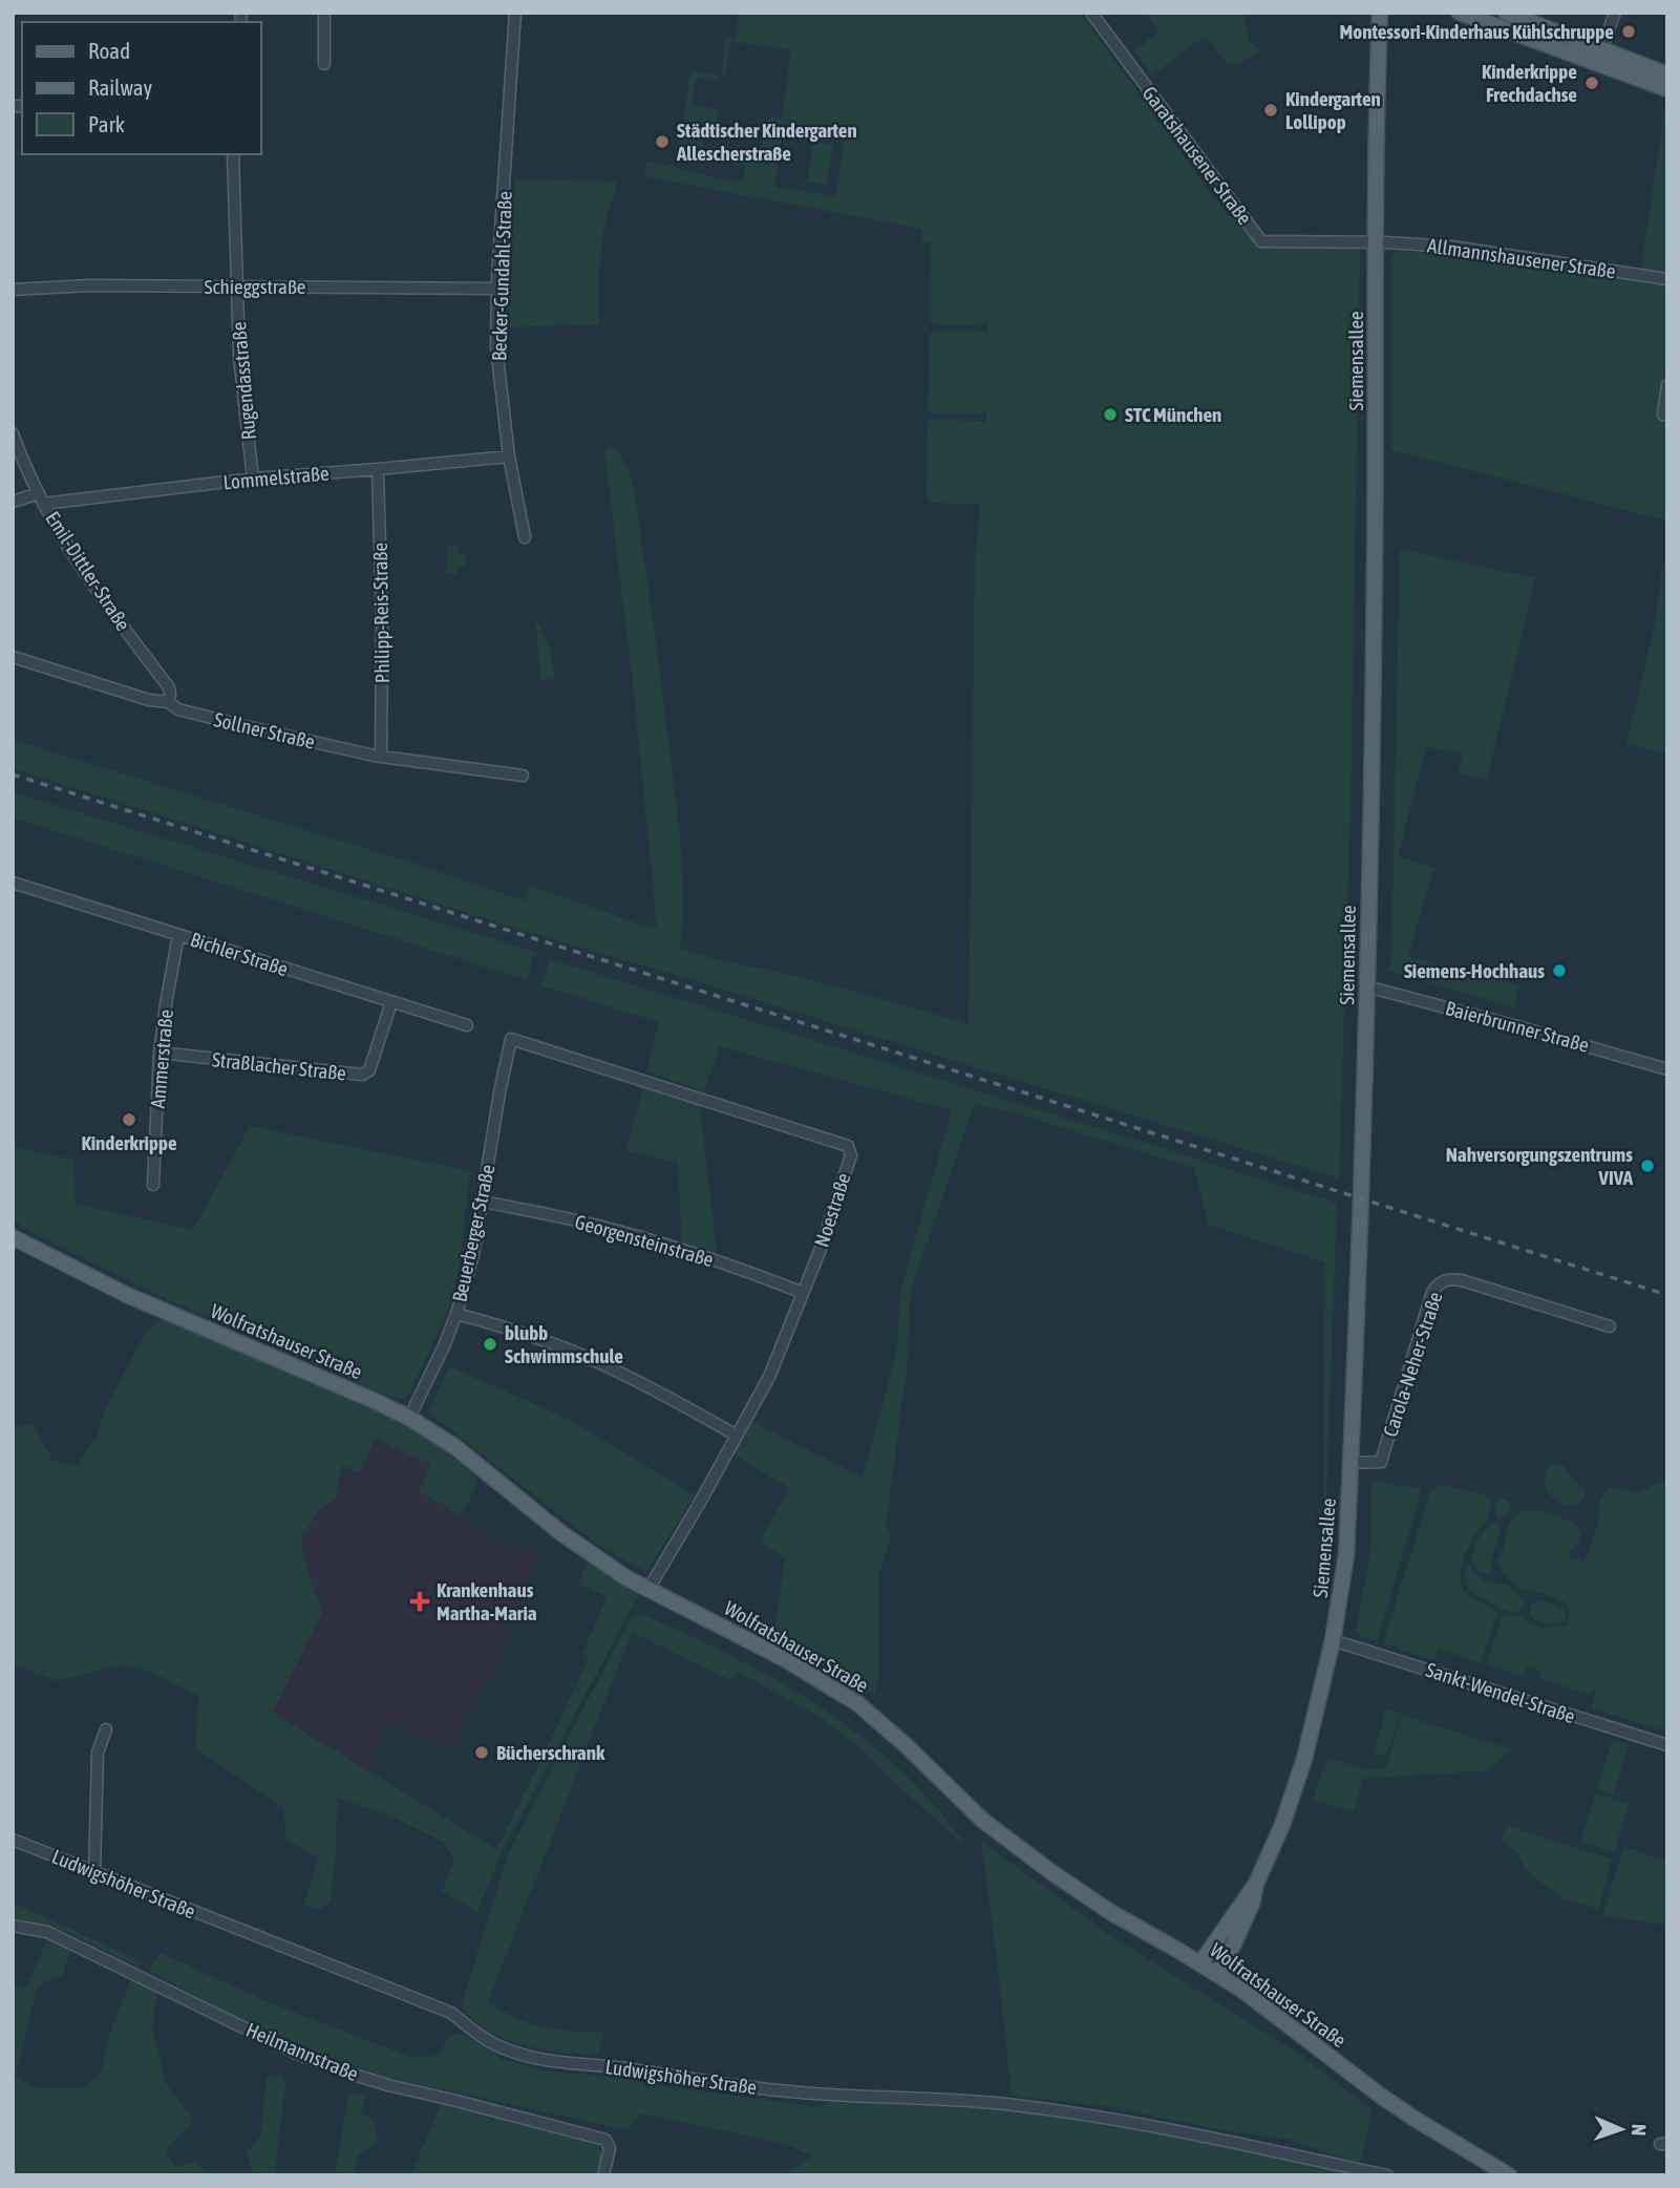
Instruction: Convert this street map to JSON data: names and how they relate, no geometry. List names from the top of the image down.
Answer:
{
  "streets": {
    "main road": ["Siemensallee", "Wolfratshauser Straße"],
    "street": [
      "Garatshausener Straße",
      "Allmannshausener Straße",
      "Becker-Gundahl-Straße",
      "Schieggstraße",
      "Rugendasstraße",
      "Lommelstraße",
      "Emil-Dittler-Straße",
      "Philipp-Reis-Straße",
      "Sollner Straße",
      "Bichler Straße",
      "Baierbrunner Straße",
      "Ammerstraße",
      "Straßlacher Straße",
      "Noestraße",
      "Beuerberger Straße",
      "Georgensteinstraße",
      "Carola-Neher-Straße",
      "Sankt-Wendel-Straße",
      "Ludwigshöher Straße",
      "Heilmannstraße"
    ]
  },
  "crossings": [
    ["Garatshausener Straße", "Allmannshausener Straße"],
    ["Garatshausener Straße", "Siemensallee"],
    ["Allmannshausener Straße", "Siemensallee"],
    ["Becker-Gundahl-Straße", "Schieggstraße"],
    ["Becker-Gundahl-Straße", "Lommelstraße"],
    ["Schieggstraße", "Rugendasstraße"],
    ["Siemensallee", "Baierbrunner Straße"],
    ["Siemensallee", "Wolfratshauser Straße"],
    ["Siemensallee", "Carola-Neher-Straße"],
    ["Siemensallee", "Sankt-Wendel-Straße"],
    ["Rugendasstraße", "Lommelstraße"],
    ["Lommelstraße", "Emil-Dittler-Straße"],
    ["Lommelstraße", "Philipp-Reis-Straße"],
    ["Emil-Dittler-Straße", "Sollner Straße"],
    ["Philipp-Reis-Straße", "Sollner Straße"],
    ["Bichler Straße", "Ammerstraße"],
    ["Bichler Straße", "Straßlacher Straße"],
    ["Ammerstraße", "Straßlacher Straße"],
    ["Noestraße", "Beuerberger Straße"],
    ["Noestraße", "Georgensteinstraße"],
    ["Noestraße", "Wolfratshauser Straße"],
    ["Beuerberger Straße", "Georgensteinstraße"],
    ["Beuerberger Straße", "Wolfratshauser Straße"]
  ],
  "places": {
    "other": [
      "Montessori-Kinderhaus Kühlschruppe",
      "Kinderkrippe Frechdachse",
      "Kindergarten Lollipop",
      "Städtischer Kindergarten Allescherstraße",
      "STC München",
      "Siemens-Hochhaus",
      "Kinderkrippe",
      "Nahversorgungszentrums VIVA",
      "blubb Schwimmschule",
      "Bücherschrank"
    ],
    "health": ["Krankenhaus Martha-Maria"]
  },
  "legend": ["Road", "Railway", "Park"],
  "north": "right"
}
